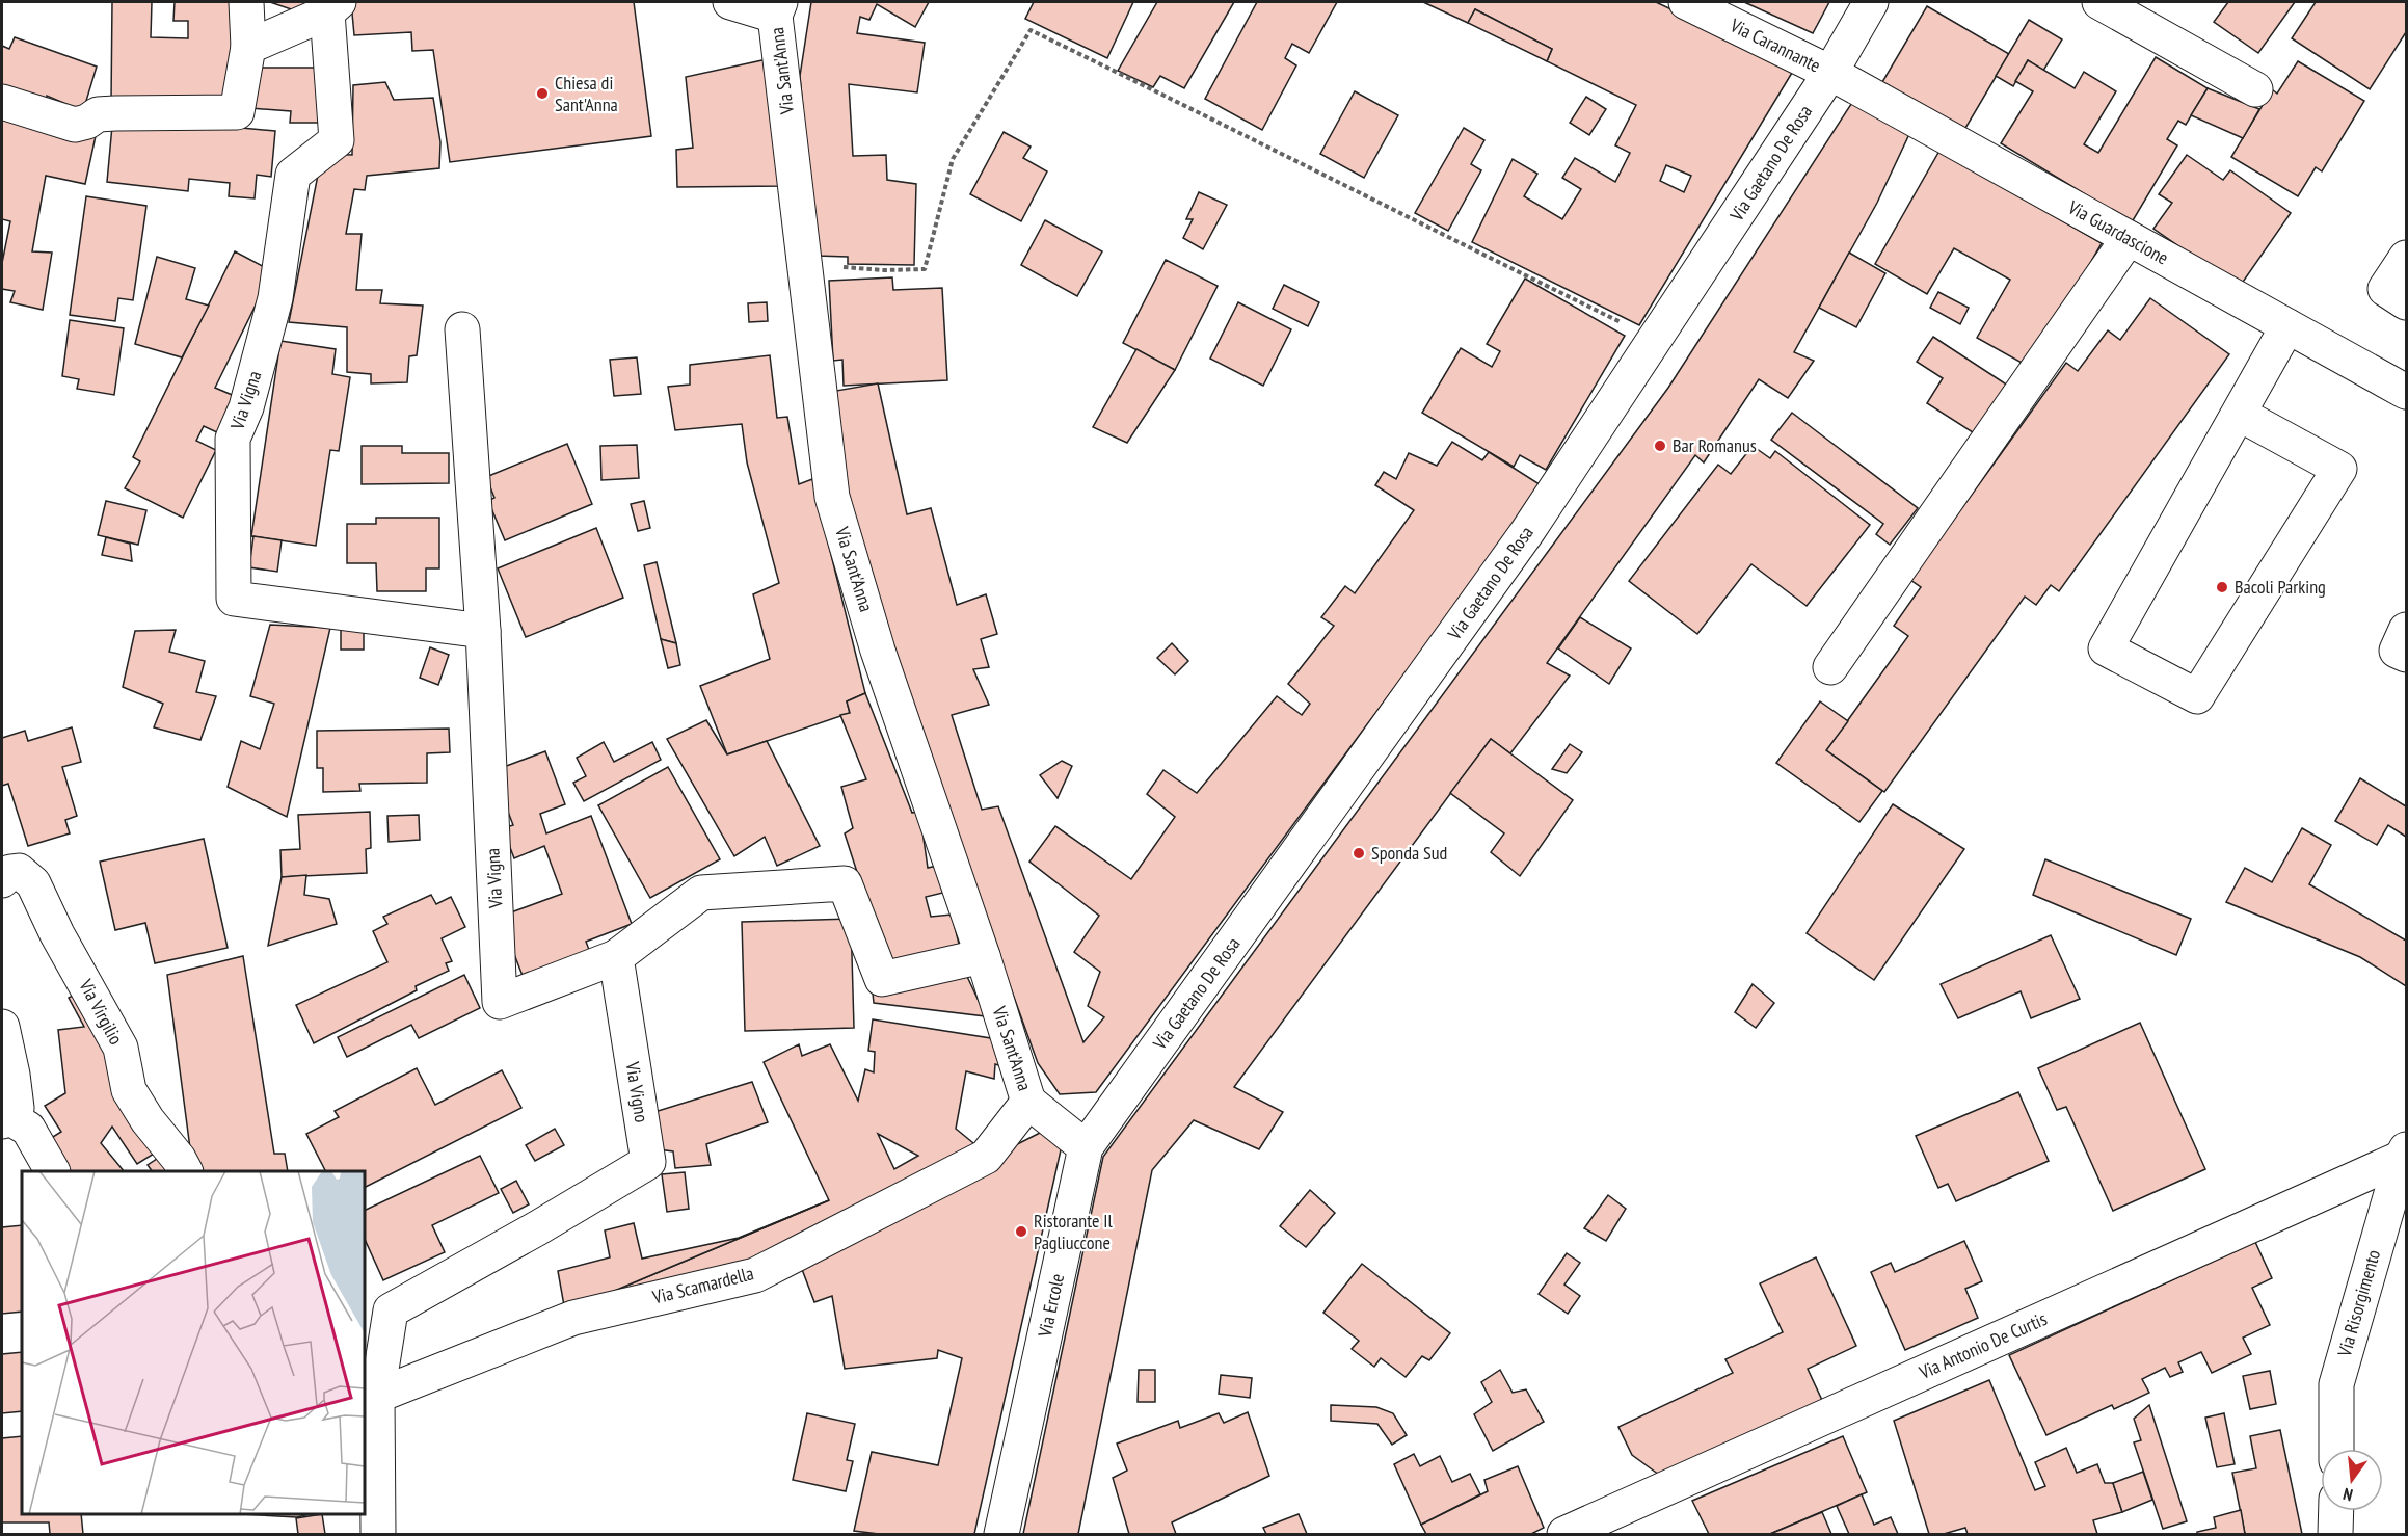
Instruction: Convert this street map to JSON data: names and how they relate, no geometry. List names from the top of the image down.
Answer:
{
  "streets": {
    "street": [
      "Via Carannante",
      "Via Sant'Anna",
      "Via Gaetano De Rosa",
      "Via Guardascione",
      "Via Vigna",
      "Via Virgilio",
      "Via Vigno",
      "Via Scamardella",
      "Via Risorgimento",
      "Via Ercole",
      "Via Antonio De Curtis"
    ]
  },
  "crossings": [
    ["Via Carannante", "Via Gaetano De Rosa"],
    ["Via Carannante", "Via Guardascione"],
    ["Via Sant'Anna", "Via Scamardella"],
    ["Via Gaetano De Rosa", "Via Guardascione"],
    ["Via Gaetano De Rosa", "Via Ercole"],
    ["Via Vigna", "Via Vigno"],
    ["Via Vigno", "Via Scamardella"],
    ["Via Risorgimento", "Via Antonio De Curtis"]
  ],
  "places": [
    "Chiesa di Sant'Anna",
    "Bar Romanus",
    "Bacoli Parking",
    "Sponda Sud",
    "Ristorante Il Pagliuccone"
  ],
  "north": "bottom"
}
